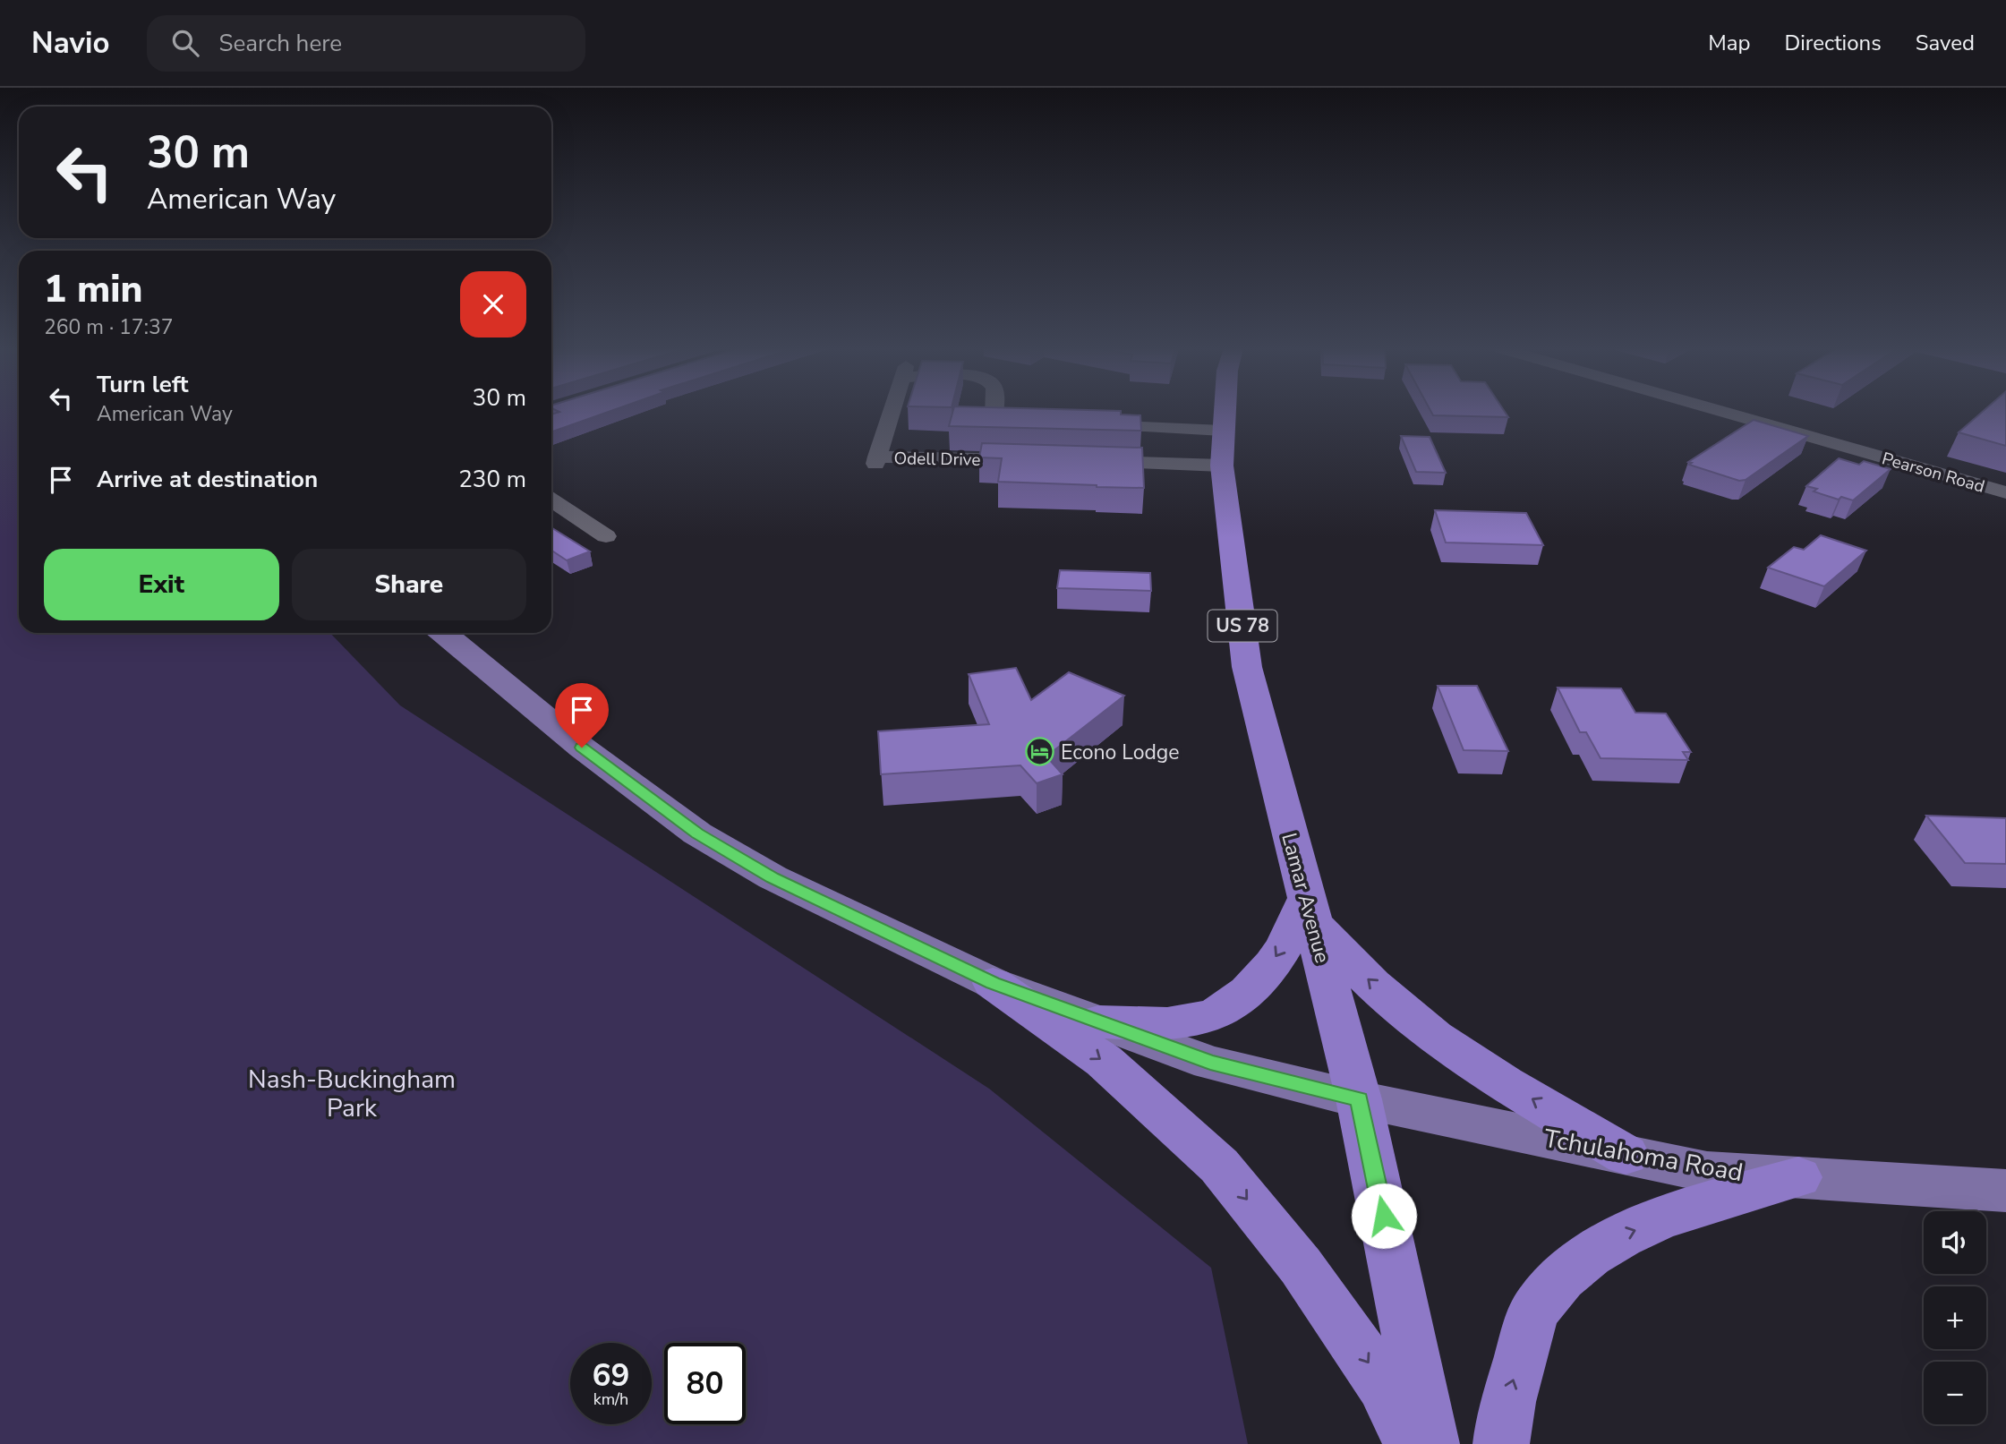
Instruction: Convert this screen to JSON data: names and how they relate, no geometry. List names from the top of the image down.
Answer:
{
  "streets": {
    "highway": ["US 78", "Lamar Avenue"],
    "main road": ["Tchulahoma Road"],
    "street": ["Odell Drive", "Pearson Road"]
  },
  "crossings": [
    ["Lamar Avenue", "Tchulahoma Road"]
  ],
  "parks": ["Nash-Buckingham Park"],
  "places": {
    "hotel": ["Econo Lodge"]
  },
  "page": {
    "header": "Navio",
    "search": "Search here",
    "nav": ["Map", "Directions", "Saved"],
    "turn": ["30 m", "American Way"],
    "heading": ["1 min", "260 m · 17:37"],
    "list": [
      {
        "name": "Turn left",
        "note": "American Way",
        "value": "30 m"
      },
      {
        "name": "Arrive at destination",
        "value": "230 m"
      }
    ],
    "buttons": ["Exit", "Share"],
    "map_buttons": ["+", "−"],
    "speed": "69 km/h",
    "limit": "80"
  }
}
